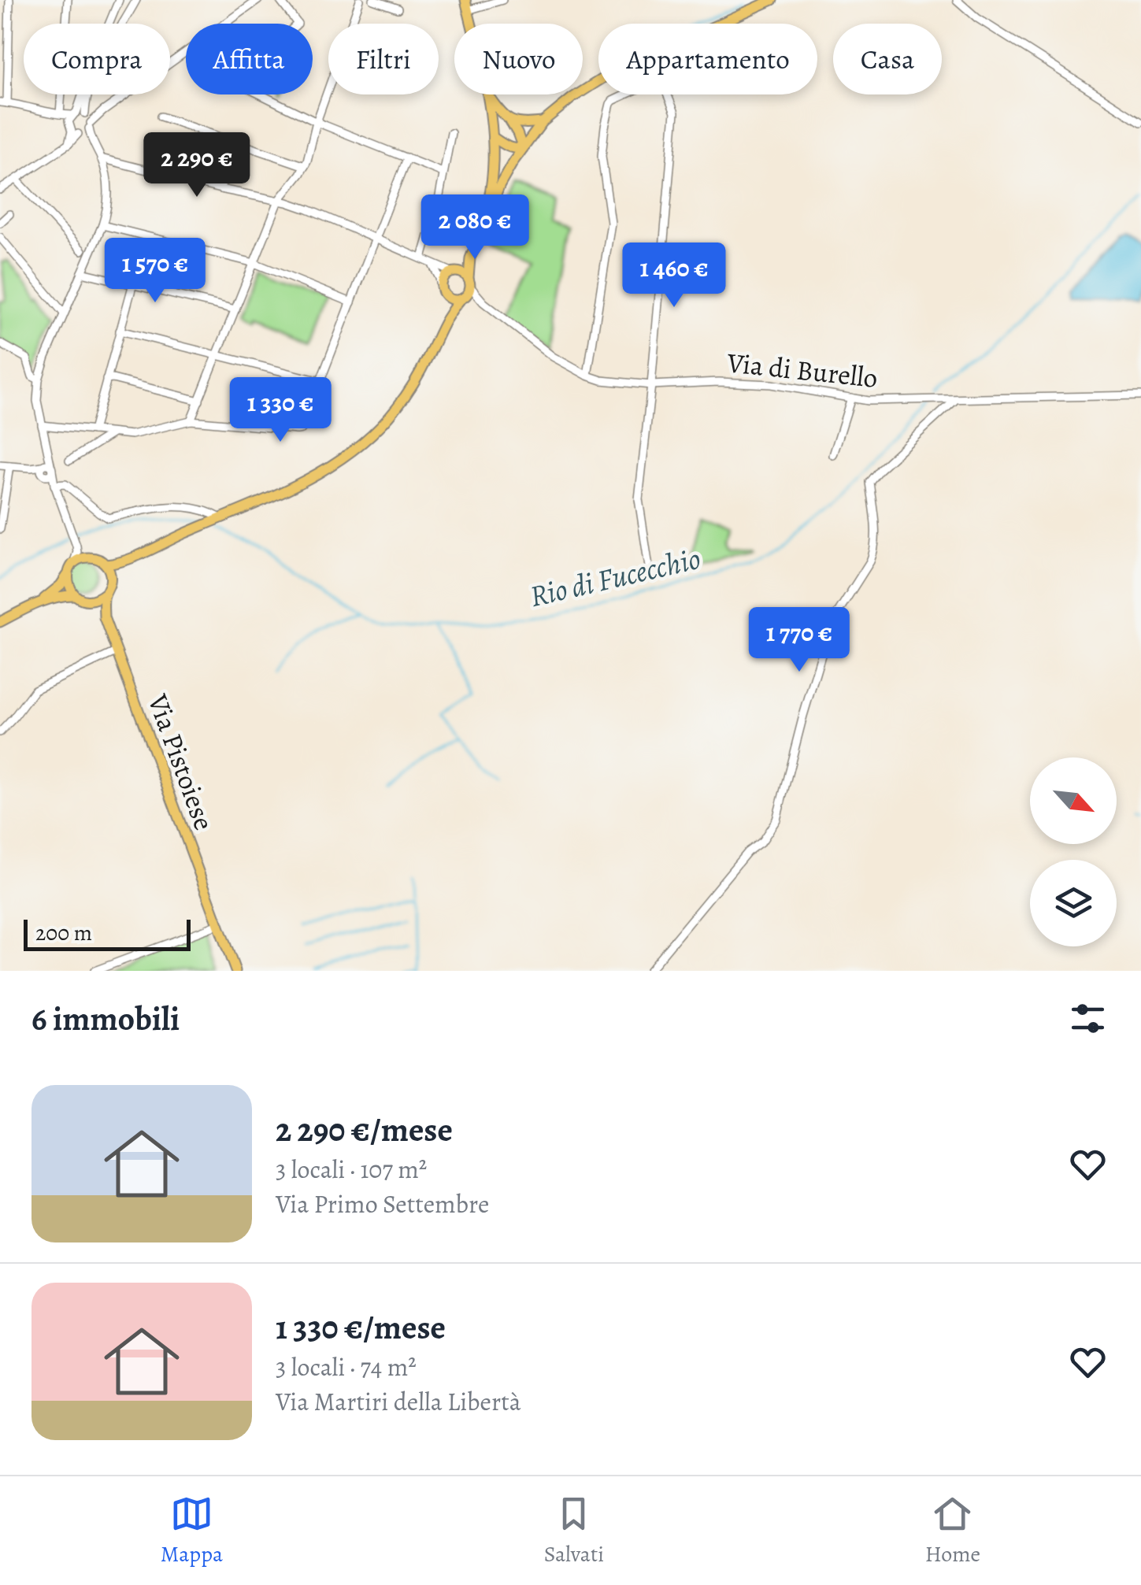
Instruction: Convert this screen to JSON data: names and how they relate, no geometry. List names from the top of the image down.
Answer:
{
  "streets": {
    "main road": ["Via Pistoiese"],
    "street": ["Via di Burello"]
  },
  "water": ["Rio di Fucecchio"],
  "scale_bar": "200 m",
  "north": "bottom right",
  "page": {
    "chip": [
      "Compra",
      "Affitta",
      "Filtri",
      "Nuovo",
      "Appartamento",
      "Casa"
    ],
    "price": [
      "2 290 €",
      "2 080 €",
      "1 570 €",
      "1 460 €",
      "1 330 €",
      "1 770 €"
    ],
    "scale": "200 m",
    "heading": "6 immobili",
    "list": [
      {
        "name": "2 290 €/mese",
        "note": "3 locali · 107 m² · Via Primo Settembre"
      },
      {
        "name": "1 330 €/mese",
        "note": "3 locali · 74 m² · Via Martiri della Libertà"
      }
    ],
    "tabs": ["Mappa", "Salvati", "Home"]
  }
}
